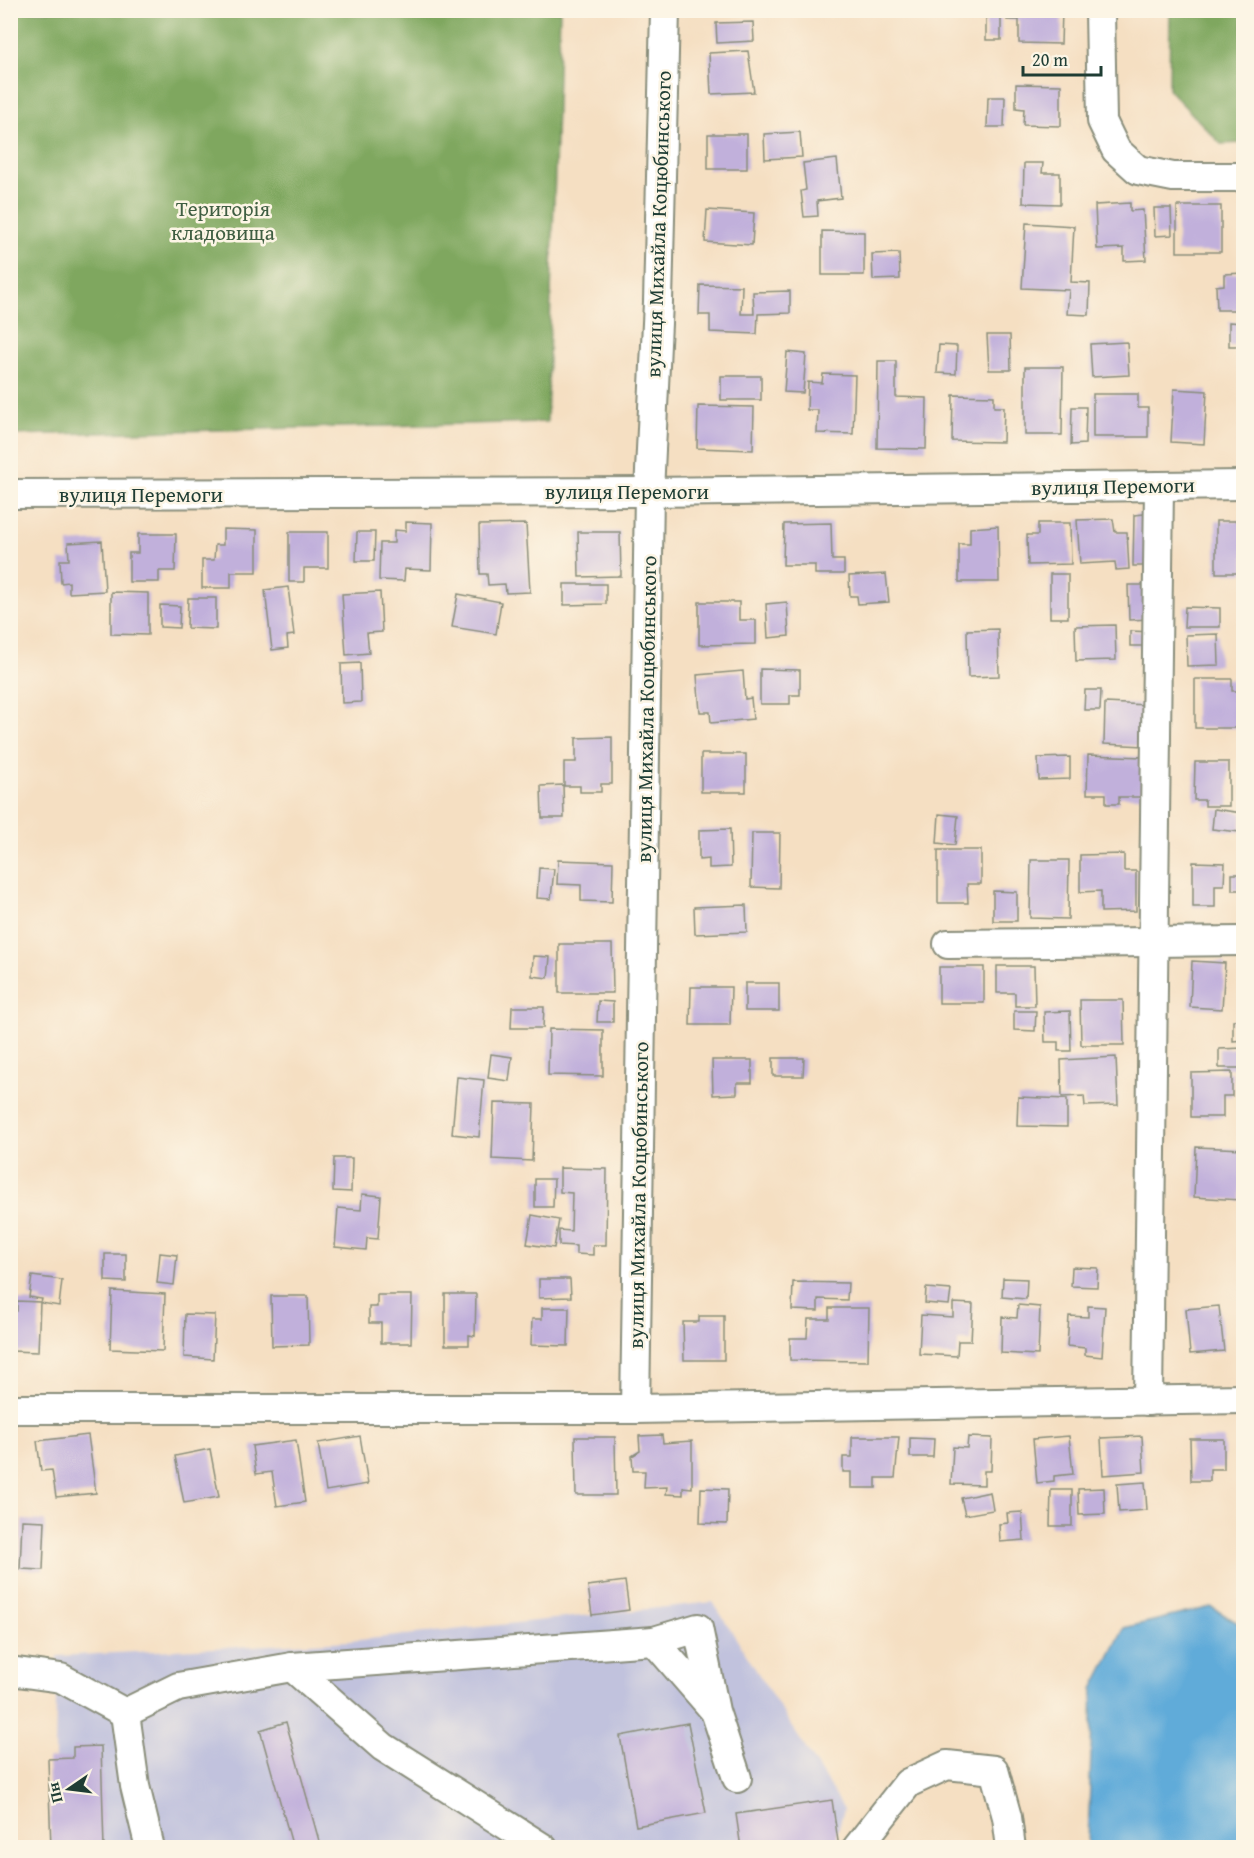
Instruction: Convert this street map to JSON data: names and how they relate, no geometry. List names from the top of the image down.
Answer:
{
  "streets": {
    "street": ["вулиця Михайла Коцюбинського", "вулиця Перемоги"]
  },
  "crossings": [
    ["вулиця Михайла Коцюбинського", "вулиця Перемоги"]
  ],
  "parks": ["Територія кладовища"],
  "scale_bar": "20 m",
  "north": "left"
}
